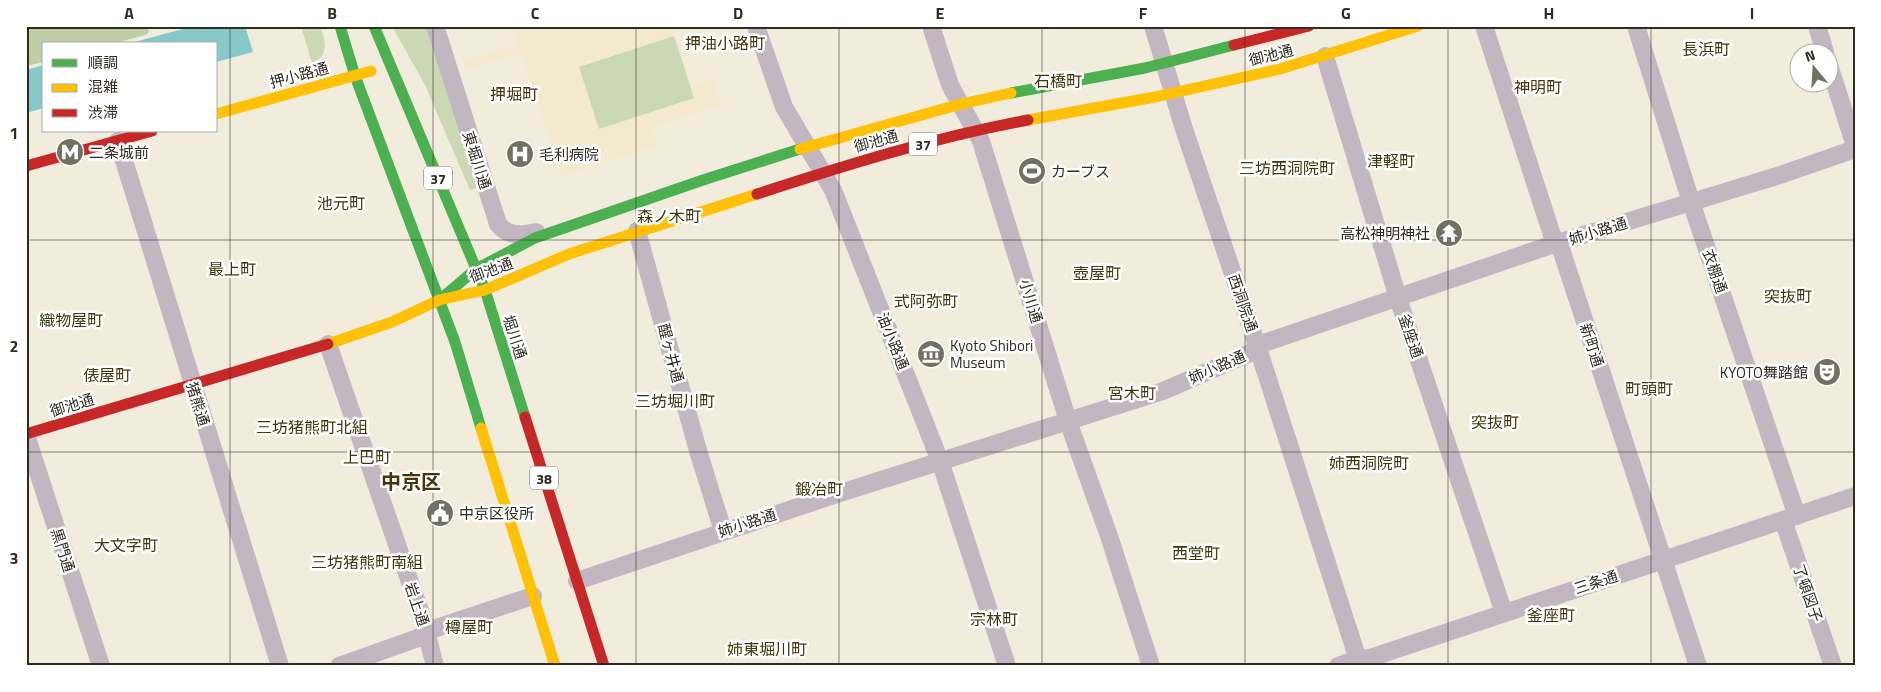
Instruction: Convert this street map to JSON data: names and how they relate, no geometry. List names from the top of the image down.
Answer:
{
  "streets": {
    "main road": [
      "御池通",
      "押小路通",
      "37",
      "堀川通",
      "38"
    ],
    "street": [
      "東堀川通",
      "姉小路通",
      "衣棚通",
      "小川通",
      "西洞院通",
      "釜座通",
      "油小路通",
      "新町通",
      "醒ヶ井通",
      "猪熊通",
      "黒門通",
      "三条通",
      "了頓図子",
      "岩上通"
    ]
  },
  "crossings": [
    ["御池通", "37"],
    ["御池通", "東堀川通"],
    ["御池通", "小川通"],
    ["御池通", "西洞院通"],
    ["御池通", "釜座通"],
    ["御池通", "油小路通"],
    ["御池通", "醒ヶ井通"],
    ["御池通", "猪熊通"],
    ["御池通", "黒門通"],
    ["御池通", "岩上通"],
    ["押小路通", "37"],
    ["姉小路通", "衣棚通"],
    ["姉小路通", "小川通"],
    ["姉小路通", "西洞院通"],
    ["姉小路通", "釜座通"],
    ["姉小路通", "堀川通"],
    ["姉小路通", "油小路通"],
    ["姉小路通", "新町通"],
    ["姉小路通", "醒ヶ井通"],
    ["衣棚通", "三条通"],
    ["衣棚通", "了頓図子"],
    ["西洞院通", "三条通"],
    ["釜座通", "三条通"],
    ["新町通", "三条通"],
    ["三条通", "了頓図子"]
  ],
  "districts": [
    "押油小路町",
    "長浜町",
    "石橋町",
    "神明町",
    "押堀町",
    "津軽町",
    "三坊西洞院町",
    "池元町",
    "森ノ木町",
    "最上町",
    "壺屋町",
    "突抜町",
    "式阿弥町",
    "織物屋町",
    "俵屋町",
    "町頭町",
    "宮木町",
    "三坊堀川町",
    "突抜町",
    "三坊猪熊町北組",
    "上巴町",
    "姉西洞院町",
    "中京区",
    "鍛冶町",
    "大文字町",
    "西堂町",
    "三坊猪熊町南組",
    "釜座町",
    "宗林町",
    "樽屋町",
    "姉東堀川町"
  ],
  "places": {
    "metro station": ["二条城前"],
    "hospital": ["毛利病院"],
    "sports": ["カーブス"],
    "temple": ["高松神明神社"],
    "museum": ["Kyoto Shibori Museum"],
    "theatre": ["KYOTO舞踏館"],
    "public building": ["中京区役所"]
  },
  "legend": ["順調", "混雑", "渋滞"],
  "north": "top",
  "grid": {
    "columns": [
      "A",
      "B",
      "C",
      "D",
      "E",
      "F",
      "G",
      "H",
      "I"
    ],
    "rows": ["1", "2", "3"]
  }
}
